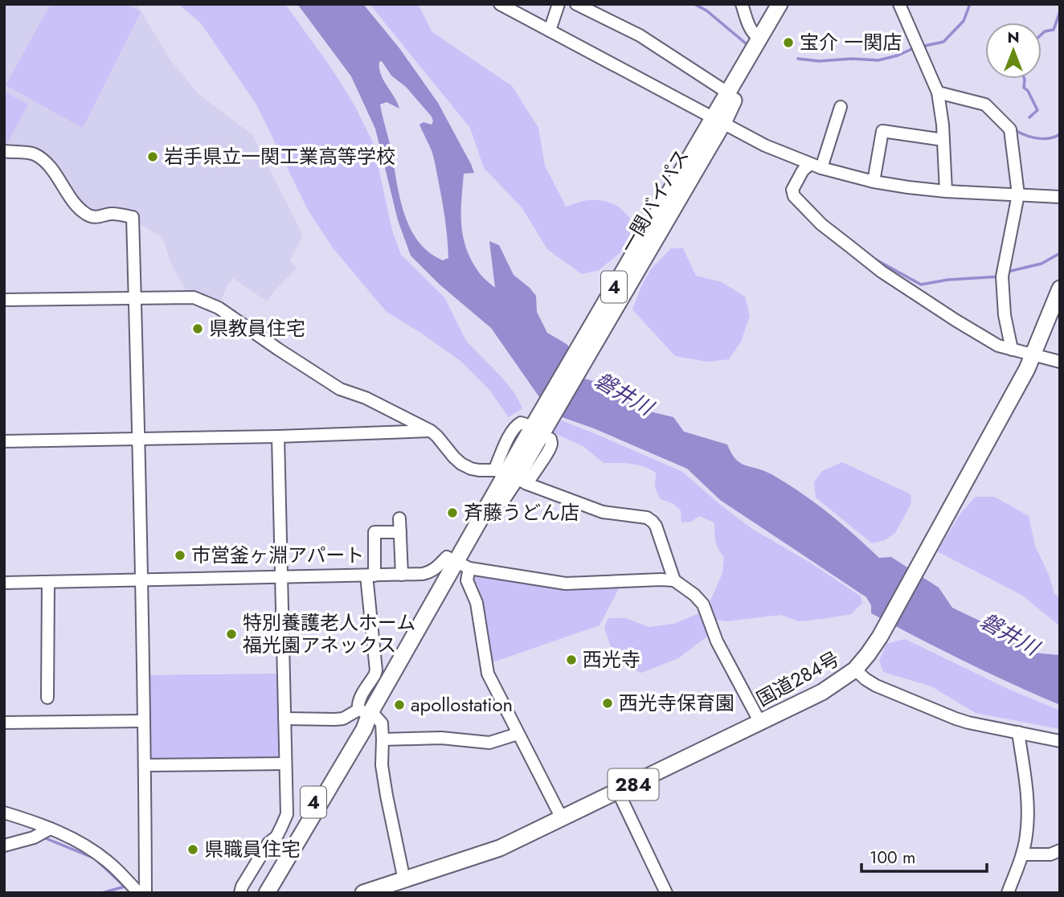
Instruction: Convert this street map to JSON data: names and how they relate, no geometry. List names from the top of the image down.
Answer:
{
  "streets": {
    "highway": [
      "一関バイパス",
      "4",
      "国道284号",
      "284"
    ]
  },
  "water": ["磐井川"],
  "places": [
    "宝介 一関店",
    "岩手県立一関工業高等学校",
    "県教員住宅",
    "斉藤うどん店",
    "市営釜ヶ淵アパート",
    "特別養護老人ホーム 福光園アネックス",
    "西光寺",
    "西光寺保育園",
    "apollostation",
    "県職員住宅"
  ],
  "scale_bar": "100 m",
  "north": "top"
}
